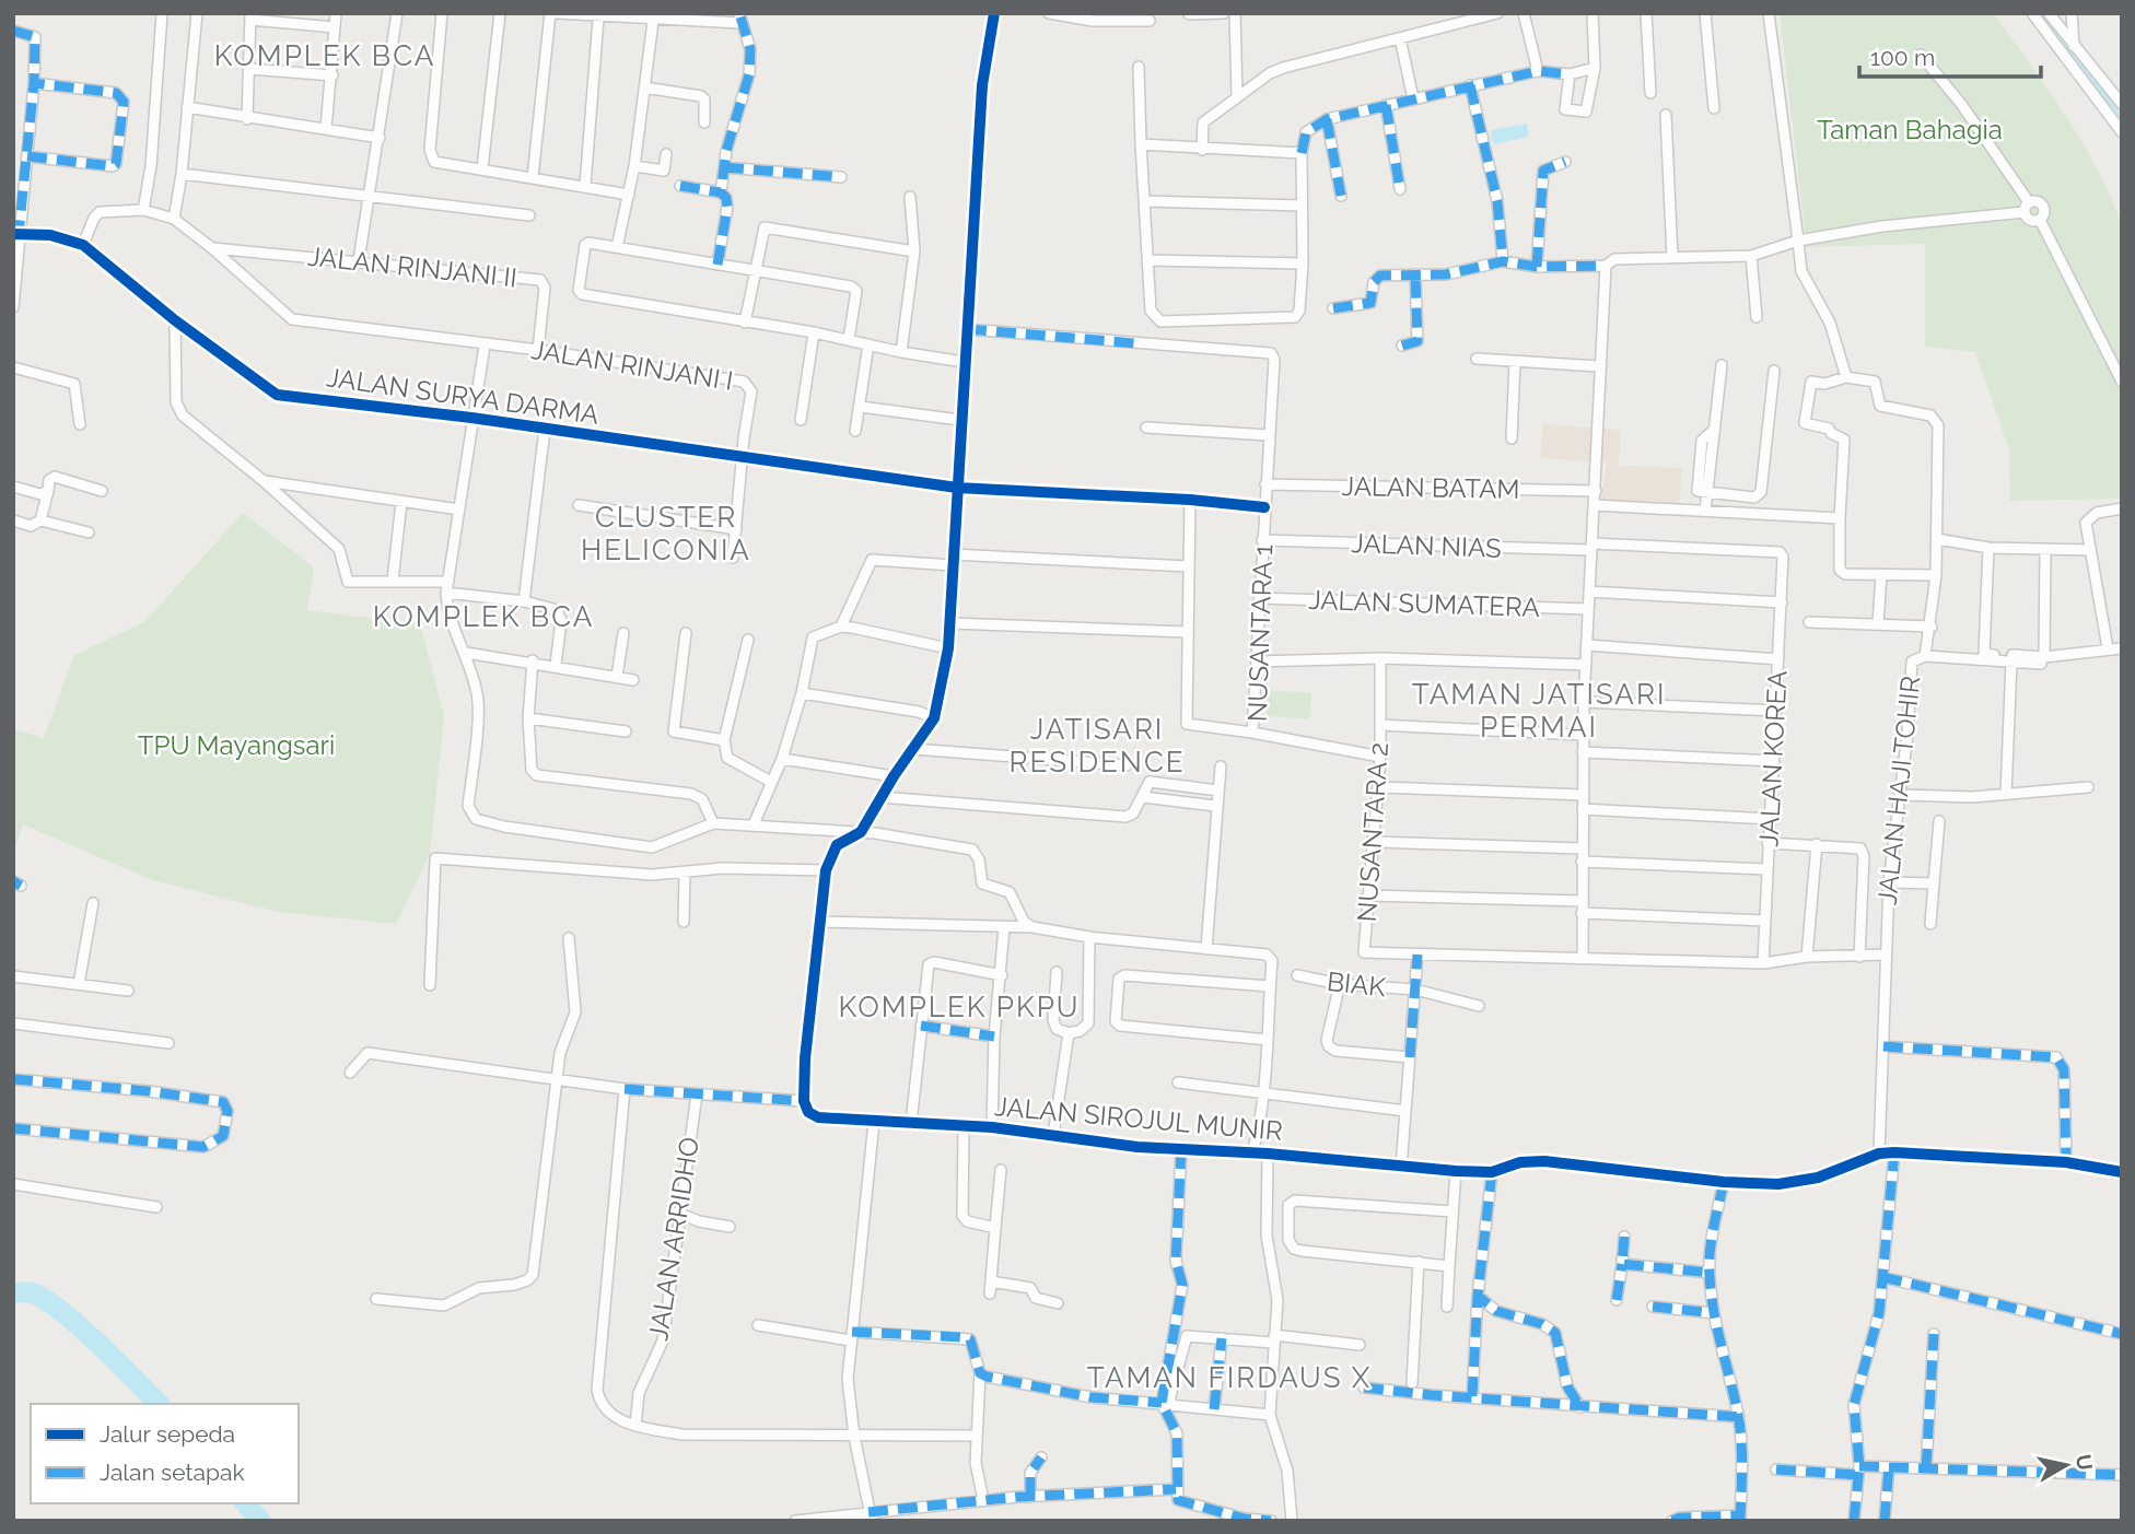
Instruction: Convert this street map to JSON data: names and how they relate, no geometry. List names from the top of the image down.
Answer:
{
  "streets": {
    "street": [
      "JALAN RINJANI II",
      "JALAN RINJANI I",
      "JALAN SURYA DARMA",
      "JALAN BATAM",
      "JALAN NIAS",
      "JALAN SUMATERA",
      "NUSANTARA 1",
      "JALAN KOREA",
      "JALAN HAJI TOHIR",
      "NUSANTARA 2",
      "BIAK",
      "JALAN SIROJUL MUNIR",
      "JALAN ARRIDHO"
    ]
  },
  "crossings": [
    ["JALAN RINJANI II", "JALAN RINJANI I"],
    ["JALAN RINJANI I", "JALAN SURYA DARMA"],
    ["JALAN SURYA DARMA", "NUSANTARA 1"],
    ["JALAN BATAM", "NUSANTARA 1"],
    ["JALAN NIAS", "NUSANTARA 1"],
    ["JALAN NIAS", "JALAN KOREA"],
    ["JALAN SUMATERA", "NUSANTARA 1"],
    ["NUSANTARA 1", "NUSANTARA 2"],
    ["JALAN HAJI TOHIR", "JALAN SIROJUL MUNIR"]
  ],
  "districts": [
    "KOMPLEK BCA",
    "CLUSTER HELICONIA",
    "KOMPLEK BCA",
    "TAMAN JATISARI PERMAI",
    "JATISARI RESIDENCE",
    "KOMPLEK PKPU",
    "TAMAN FIRDAUS X"
  ],
  "parks": ["Taman Bahagia", "TPU Mayangsari"],
  "legend": ["Jalur sepeda", "Jalan setapak"],
  "scale_bar": "100 m",
  "north": "right"
}
